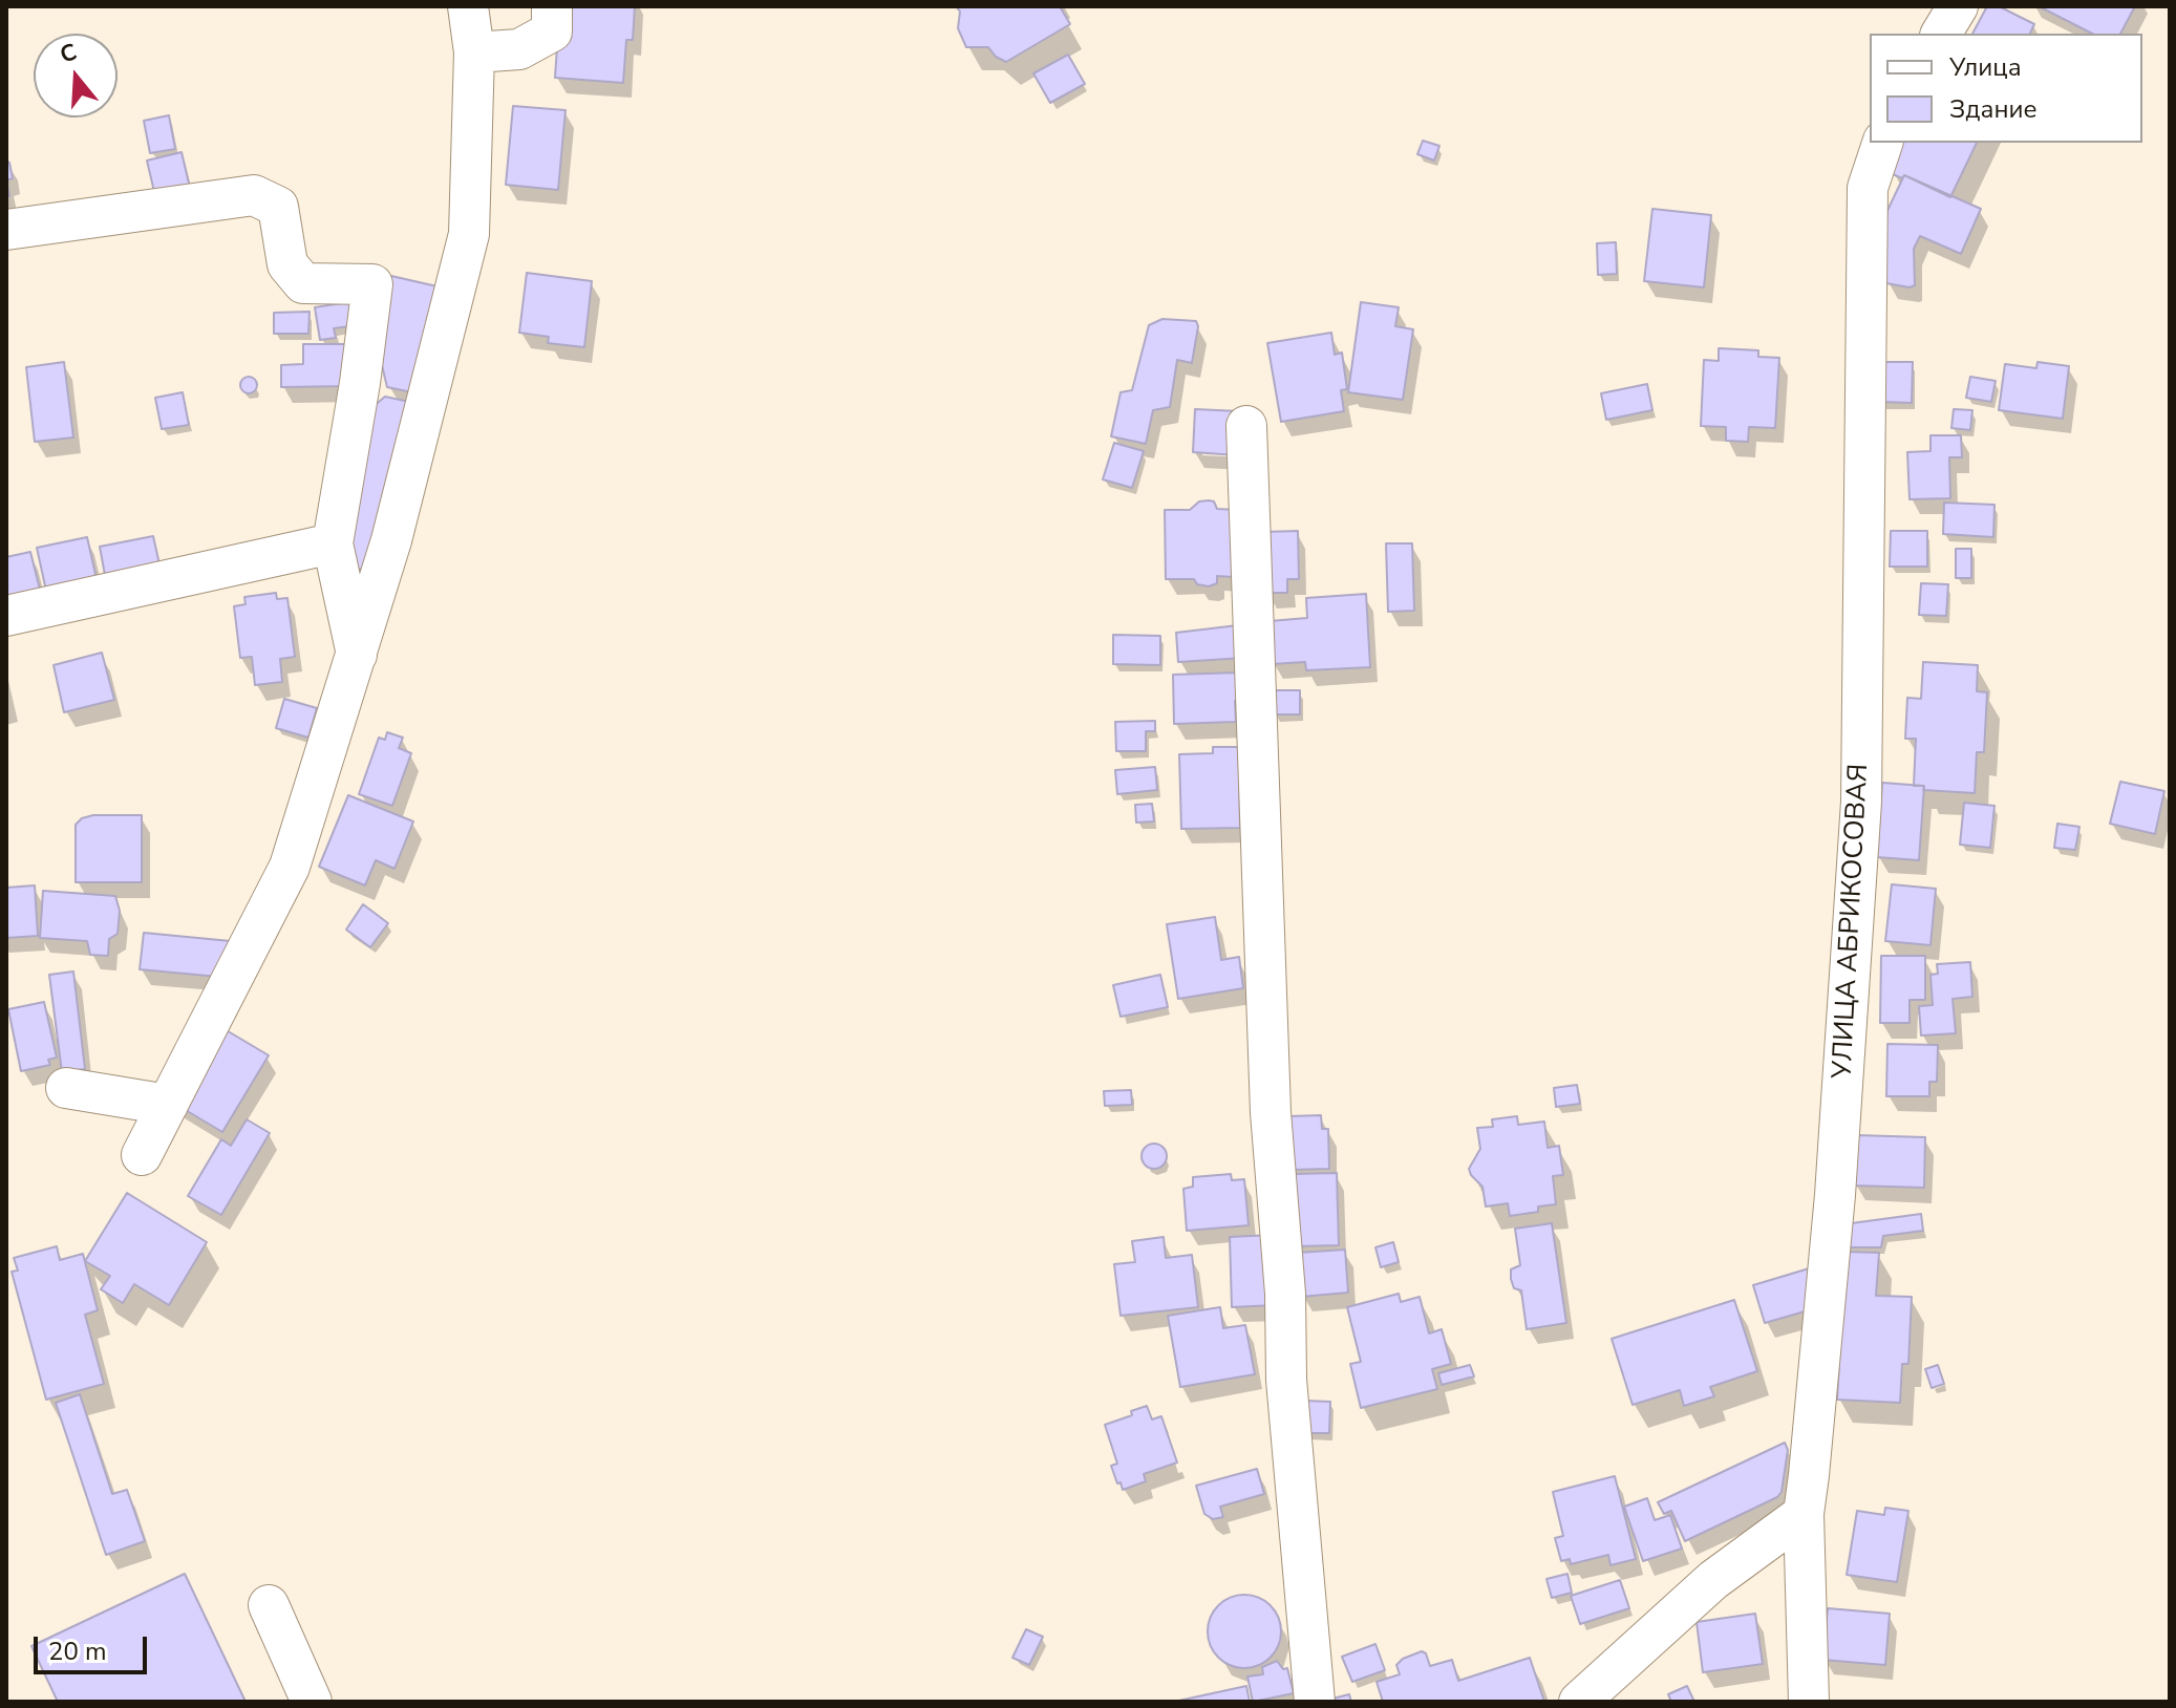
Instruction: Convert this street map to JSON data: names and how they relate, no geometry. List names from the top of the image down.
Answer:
{
  "streets": {
    "street": ["УЛИЦА АБРИКОСОВАЯ"]
  },
  "legend": ["Улица", "Здание"],
  "scale_bar": "20 m",
  "north": "top"
}
